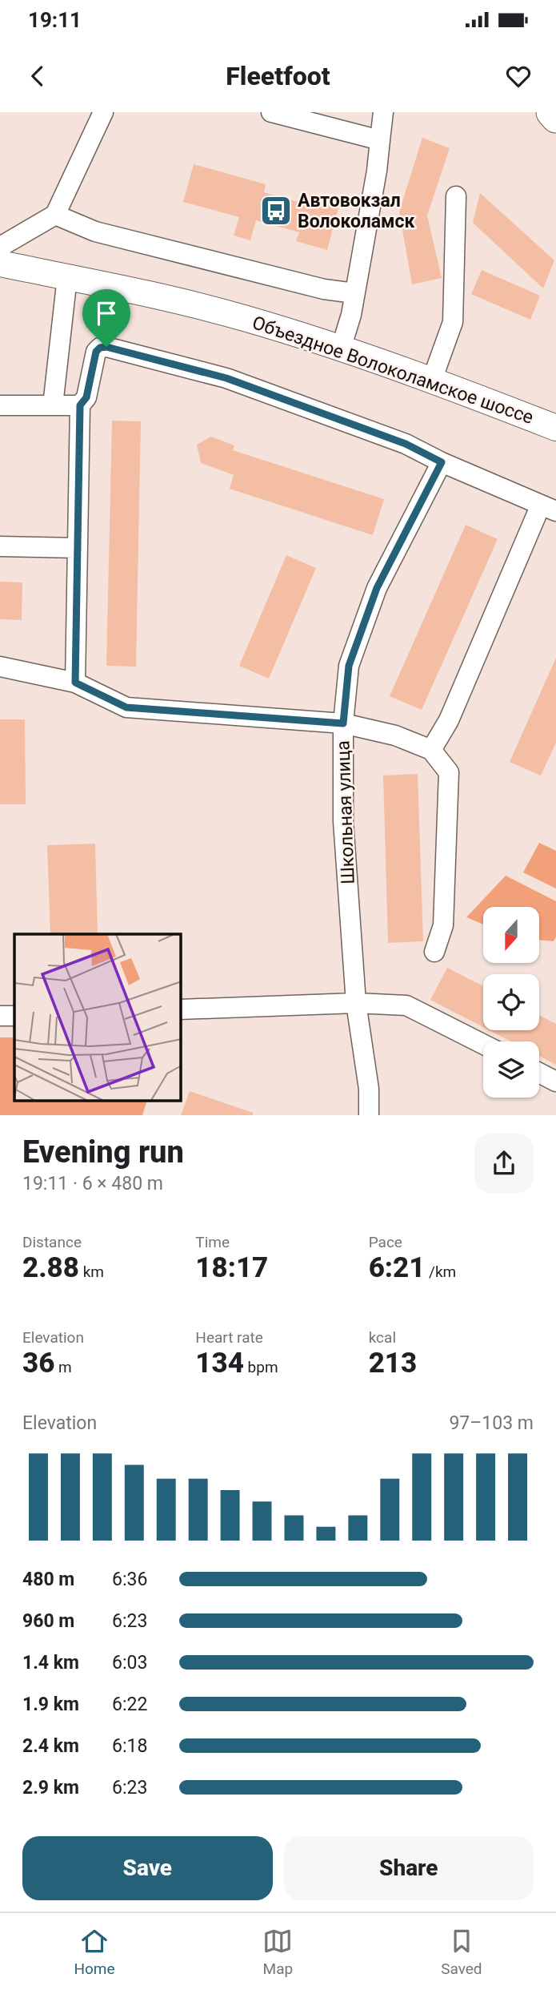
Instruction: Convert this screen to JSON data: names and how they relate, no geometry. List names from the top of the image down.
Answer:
{
  "streets": {
    "main road": ["Объездное Волоколамское шоссе"],
    "street": ["Школьная улица"]
  },
  "places": {
    "bus stop": ["Автовокзал Волоколамск"]
  },
  "north": "bottom",
  "page": {
    "status": "19:11",
    "header": "Fleetfoot",
    "heading": ["Evening run", "19:11 · 6 × 480 m"],
    "stats": [
      ["Distance", "2.88 km"],
      ["Time", "18:17"],
      ["Pace", "6:21 /km"],
      ["Elevation", "36 m"],
      ["Heart rate", "134 bpm"],
      ["kcal", "213"]
    ],
    "chart": ["Elevation", "97–103 m"],
    "list": [
      {
        "name": "480 m",
        "note": "6:36"
      },
      {
        "name": "960 m",
        "note": "6:23"
      },
      {
        "name": "1.4 km",
        "note": "6:03"
      },
      {
        "name": "1.9 km",
        "note": "6:22"
      },
      {
        "name": "2.4 km",
        "note": "6:18"
      },
      {
        "name": "2.9 km",
        "note": "6:23"
      }
    ],
    "buttons": ["Save", "Share"],
    "tabs": ["Home", "Map", "Saved"]
  }
}
